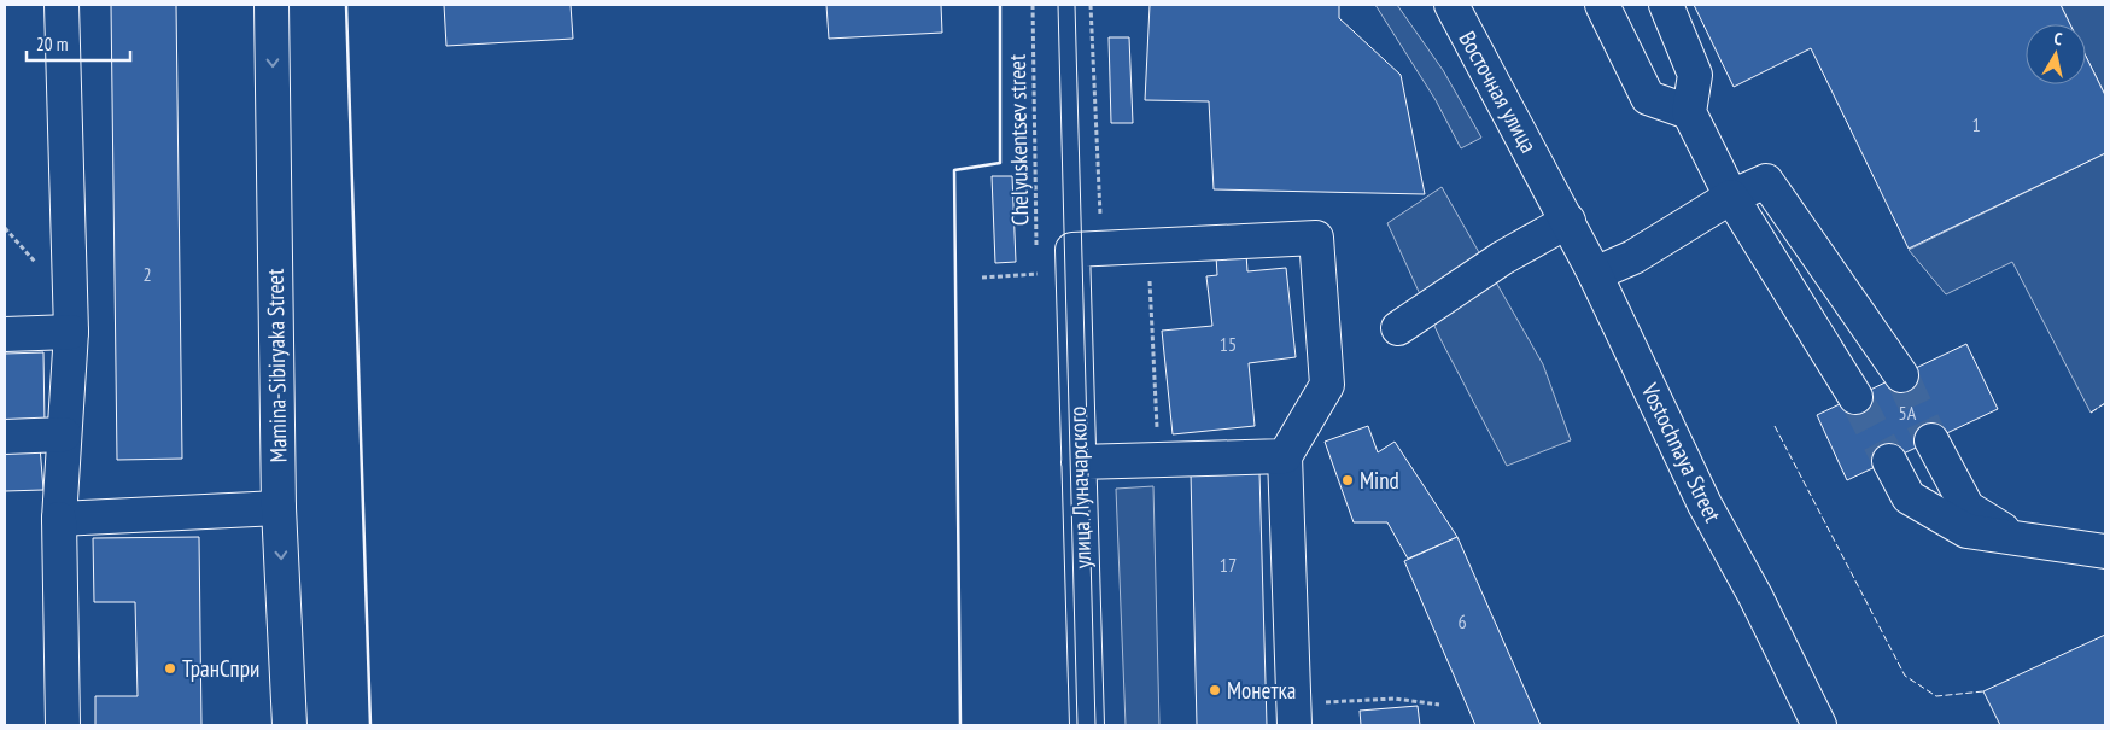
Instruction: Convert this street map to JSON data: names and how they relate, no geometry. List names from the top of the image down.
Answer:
{
  "streets": {
    "main road": [
      "Восточная улица",
      "Mamina-Sibiryaka Street",
      "Vostochnaya Street",
      "улица Луначарского"
    ],
    "path": ["Chelyuskentsev street"]
  },
  "crossings": [
    ["Восточная улица", "Vostochnaya Street"]
  ],
  "places": ["Mind", "ТранСпри", "Монетка"],
  "house_numbers": [
    "1",
    "2",
    "15",
    "5А",
    "17",
    "6"
  ],
  "scale_bar": "20 m",
  "north": "top"
}
